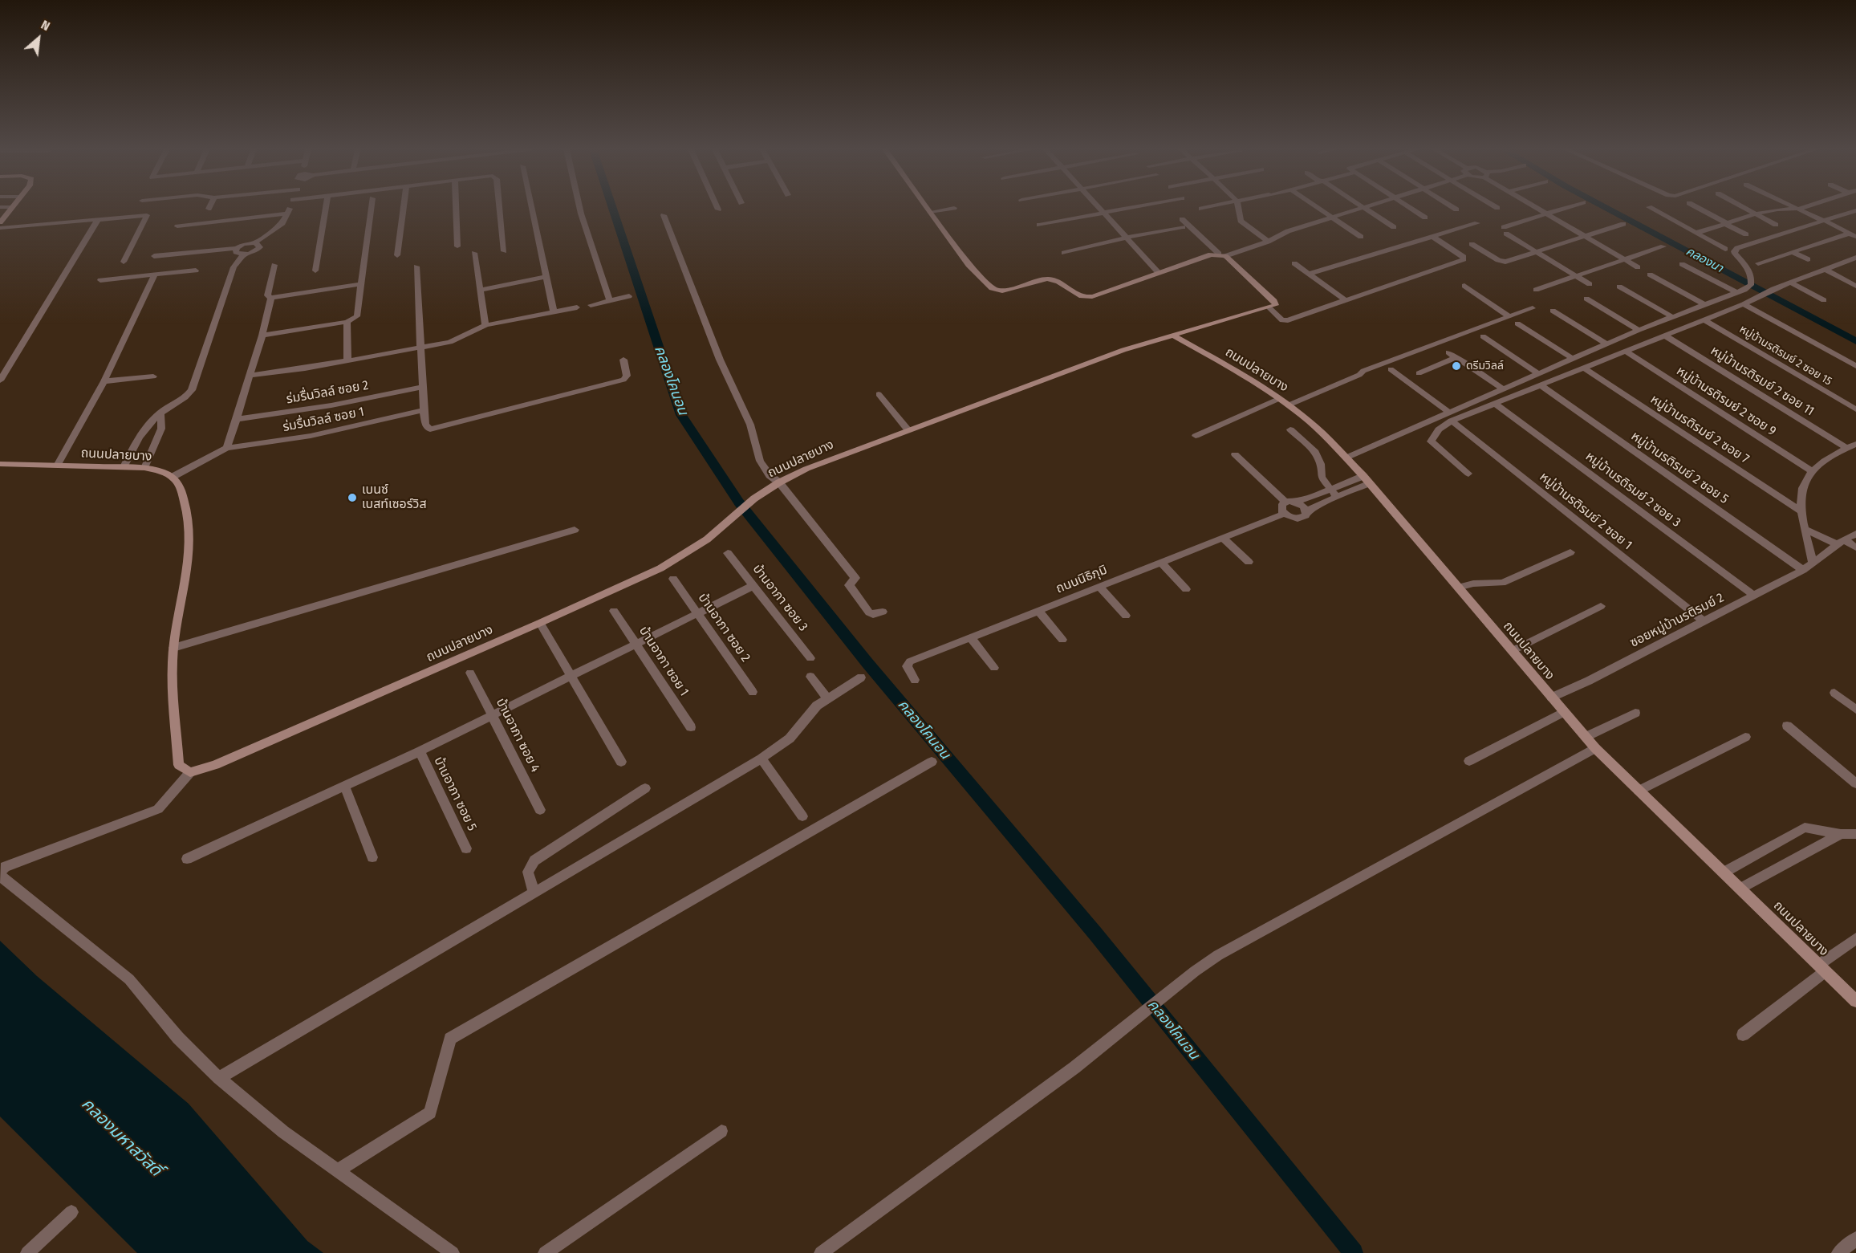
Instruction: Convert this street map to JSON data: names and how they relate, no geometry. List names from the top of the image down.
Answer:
{
  "streets": {
    "street": [
      "หมู่บ้านรติรมย์ 2 ซอย 15",
      "ถนนปลายบาง",
      "หมู่บ้านรติรมย์ 2 ซอย 11",
      "ร่มรื่นวิลล์ ซอย 2",
      "หมู่บ้านรติรมย์ 2 ซอย 9",
      "ร่มรื่นวิลล์ ซอย 1",
      "หมู่บ้านรติรมย์ 2 ซอย 7",
      "หมู่บ้านรติรมย์ 2 ซอย 5",
      "หมู่บ้านรติรมย์ 2 ซอย 3",
      "หมู่บ้านรติรมย์ 2 ซอย 1",
      "ถนนนิธิภุมิ",
      "บ้านอาภา ซอย 3",
      "ซอยหมู่บ้านรติรมย์ 2",
      "บ้านอาภา ซอย 2",
      "บ้านอาภา ซอย 1",
      "บ้านอาภา ซอย 4",
      "บ้านอาภา ซอย 5"
    ]
  },
  "crossings": [
    ["ถนนปลายบาง", "ร่มรื่นวิลล์ ซอย 1"],
    ["ถนนปลายบาง", "ซอยหมู่บ้านรติรมย์ 2"],
    ["หมู่บ้านรติรมย์ 2 ซอย 5", "ซอยหมู่บ้านรติรมย์ 2"],
    ["หมู่บ้านรติรมย์ 2 ซอย 3", "ซอยหมู่บ้านรติรมย์ 2"],
    ["หมู่บ้านรติรมย์ 2 ซอย 1", "ซอยหมู่บ้านรติรมย์ 2"]
  ],
  "water": ["คลองนา", "คลองโคนอน", "คลองมหาสวัสดิ์"],
  "places": ["ดรีมวิลล์", "เบนซ์ เบสท์เซอร์วิส"],
  "north": "top right"
}
